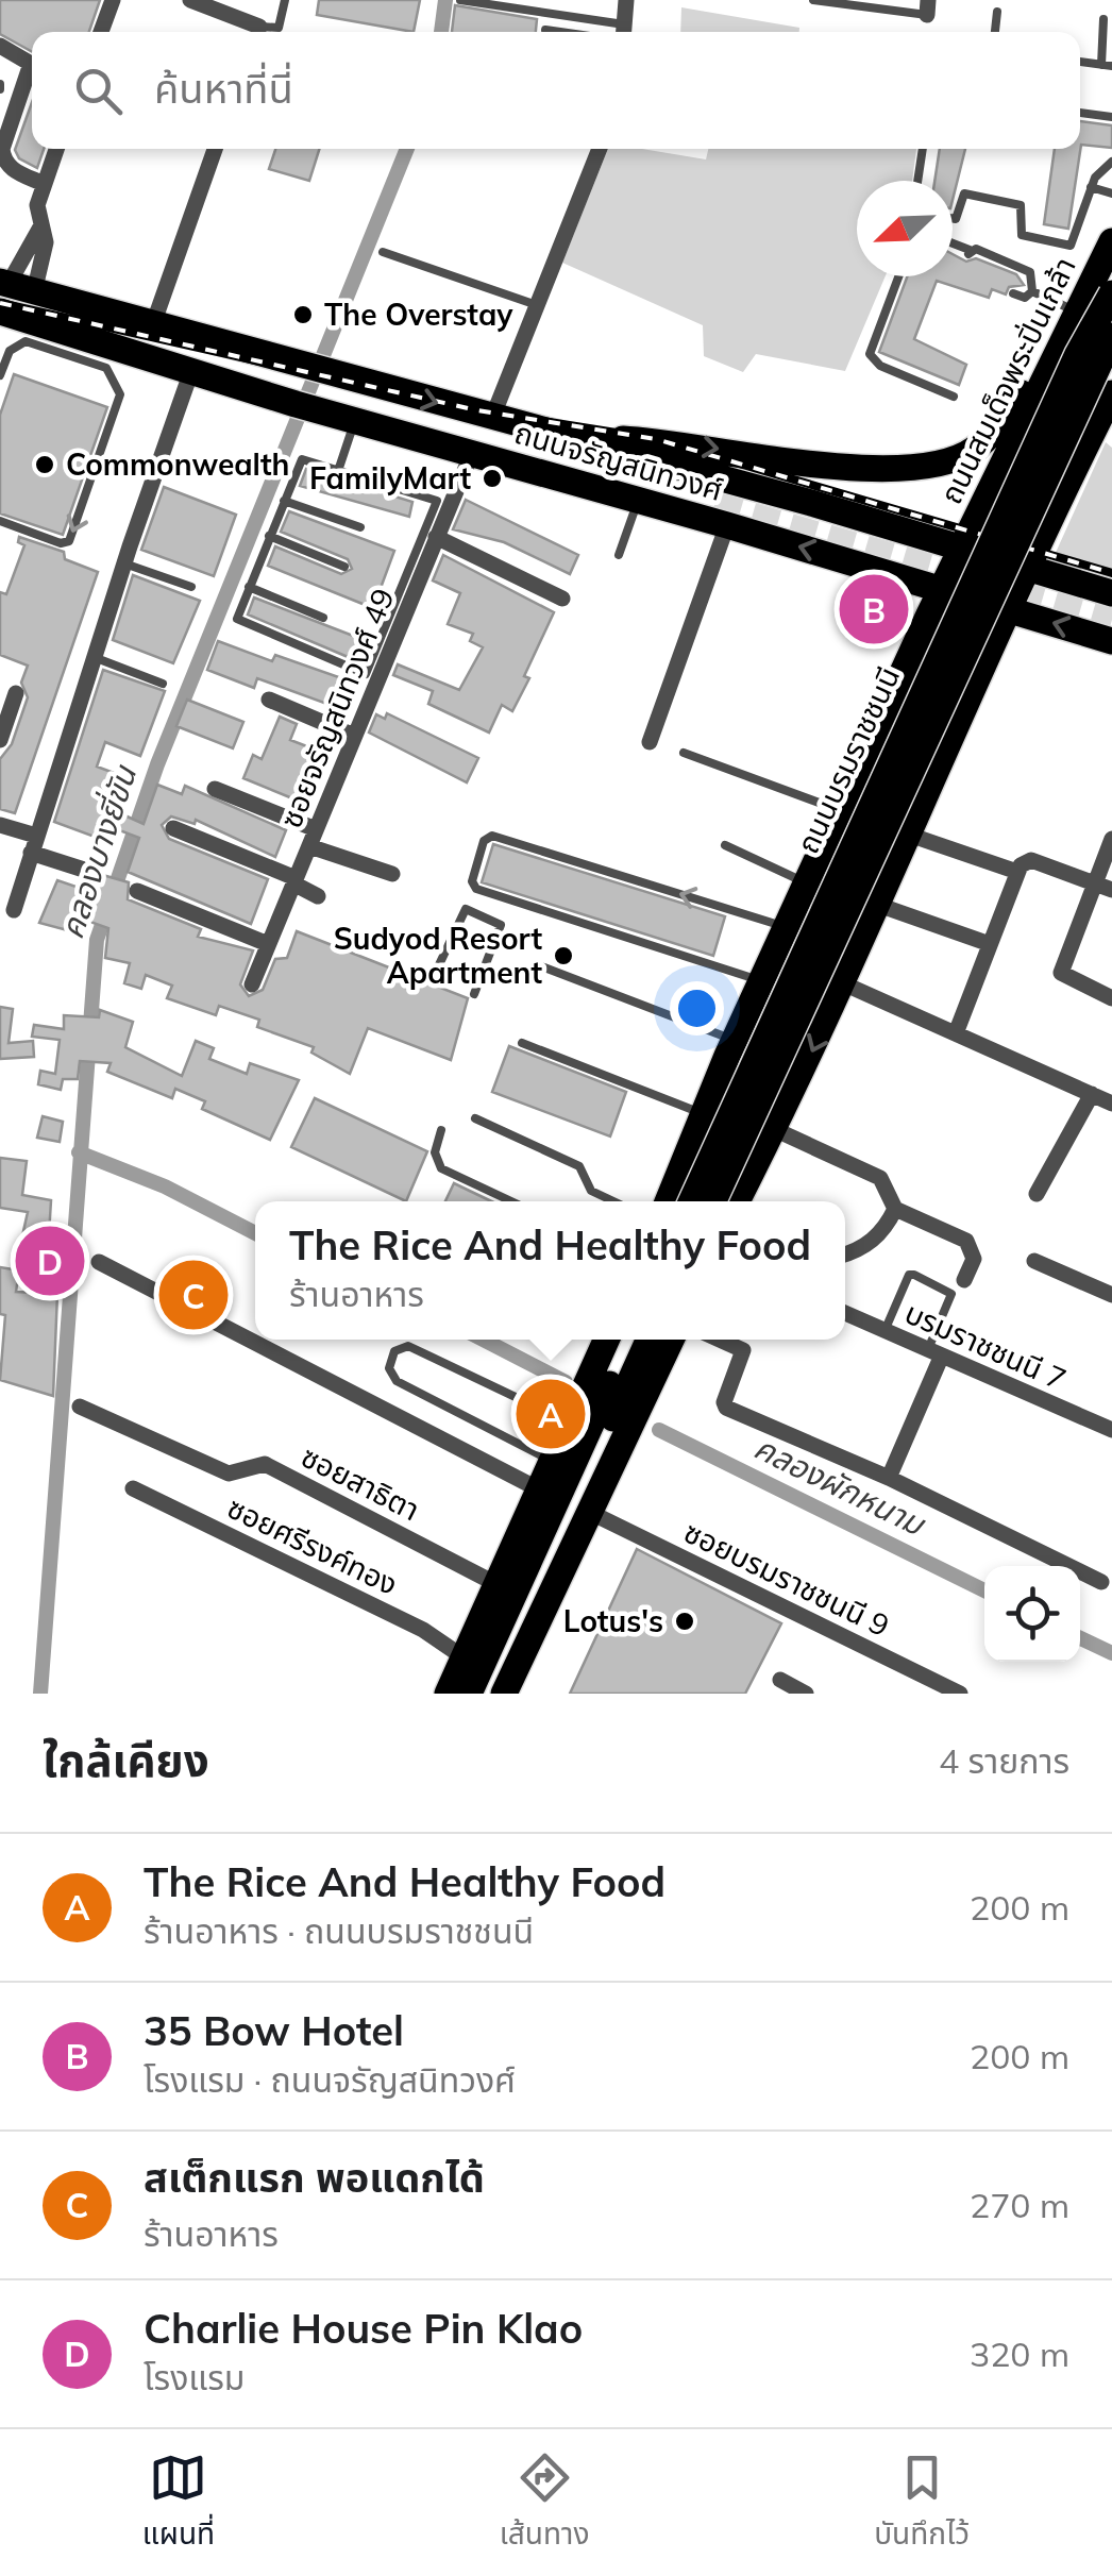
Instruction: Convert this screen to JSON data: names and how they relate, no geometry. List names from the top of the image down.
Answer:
{
  "streets": {
    "main road": ["ถนนสมเด็จพระปิ่นเกล้า", "ถนนจรัญสนิทวงศ์", "ถนนบรมราชชนนี"],
    "street": [
      "ซอยจรัญสนิทวงศ์ 49",
      "บรมราชชนนี 7",
      "ซอยสาธิตา",
      "ซอยศรีรงค์ทอง",
      "ซอยบรมราชชนนี 9"
    ]
  },
  "crossings": [
    ["ถนนสมเด็จพระปิ่นเกล้า", "ถนนจรัญสนิทวงศ์"],
    ["ถนนสมเด็จพระปิ่นเกล้า", "ถนนบรมราชชนนี"],
    ["ถนนจรัญสนิทวงศ์", "ซอยจรัญสนิทวงศ์ 49"],
    ["ถนนจรัญสนิทวงศ์", "ถนนบรมราชชนนี"]
  ],
  "water": ["คลองบางยี่ขัน", "คลองผักหนาม"],
  "places": [
    "The Overstay",
    "Commonwealth",
    "FamilyMart",
    "Sudyod Resort Apartment",
    "Lotus's"
  ],
  "north": "bottom left",
  "page": {
    "search": "ค้นหาที่นี่",
    "pins": [
      "B",
      "D",
      "C",
      "A"
    ],
    "popup": ["The Rice And Healthy Food", "ร้านอาหาร"],
    "heading": ["ใกล้เคียง", "4 รายการ"],
    "list": [
      {
        "mark": "A",
        "name": "The Rice And Healthy Food",
        "note": "ร้านอาหาร · ถนนบรมราชชนนี",
        "value": "200 m"
      },
      {
        "mark": "B",
        "name": "35 Bow Hotel",
        "note": "โรงแรม · ถนนจรัญสนิทวงศ์",
        "value": "200 m"
      },
      {
        "mark": "C",
        "name": "สเต็กแรก พอแดกได้",
        "note": "ร้านอาหาร",
        "value": "270 m"
      },
      {
        "mark": "D",
        "name": "Charlie House Pin Klao",
        "note": "โรงแรม",
        "value": "320 m"
      }
    ],
    "nav": ["แผนที่", "เส้นทาง", "บันทึกไว้"]
  }
}
